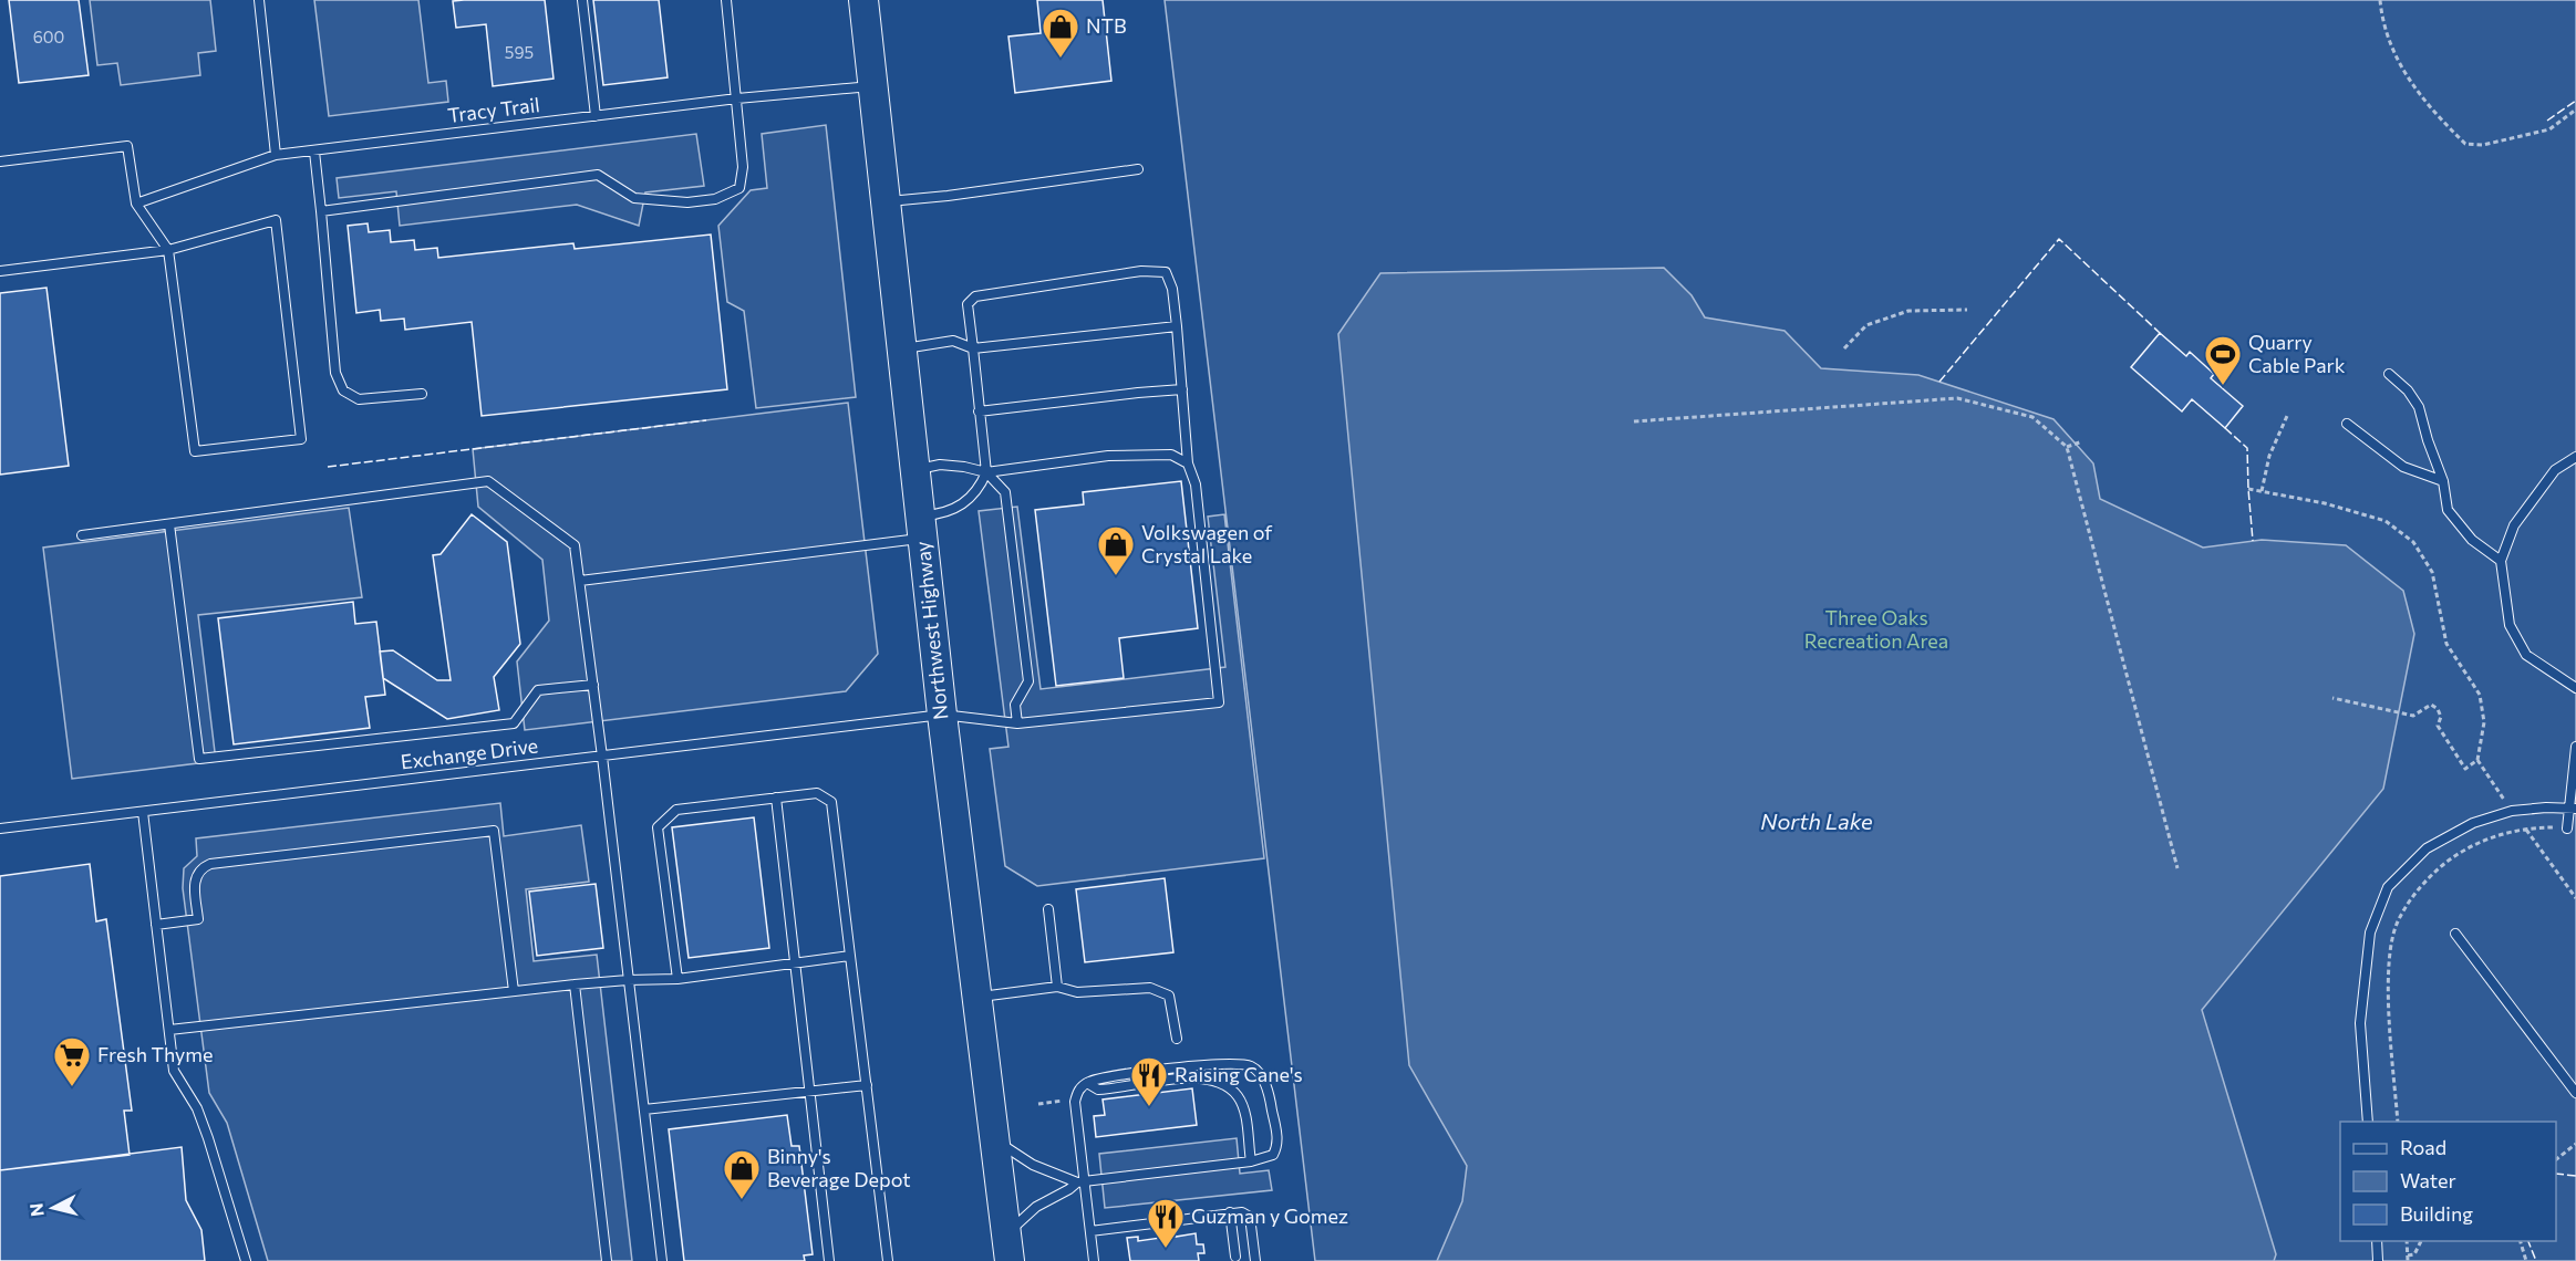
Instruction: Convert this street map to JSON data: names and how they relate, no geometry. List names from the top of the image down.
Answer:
{
  "streets": {
    "main road": ["Northwest Highway"],
    "lane": ["Tracy Trail", "Exchange Drive"]
  },
  "crossings": [
    ["Tracy Trail", "Northwest Highway"],
    ["Northwest Highway", "Exchange Drive"]
  ],
  "water": ["North Lake"],
  "parks": ["Three Oaks Recreation Area"],
  "places": {
    "shop": ["NTB", "Volkswagen of Crystal Lake", "Binny's Beverage Depot"],
    "sports": ["Quarry Cable Park"],
    "supermarket": ["Fresh Thyme"],
    "restaurant": ["Raising Cane's", "Guzman y Gomez"]
  },
  "house_numbers": ["600", "595"],
  "legend": ["Road", "Water", "Building"],
  "north": "left"
}
